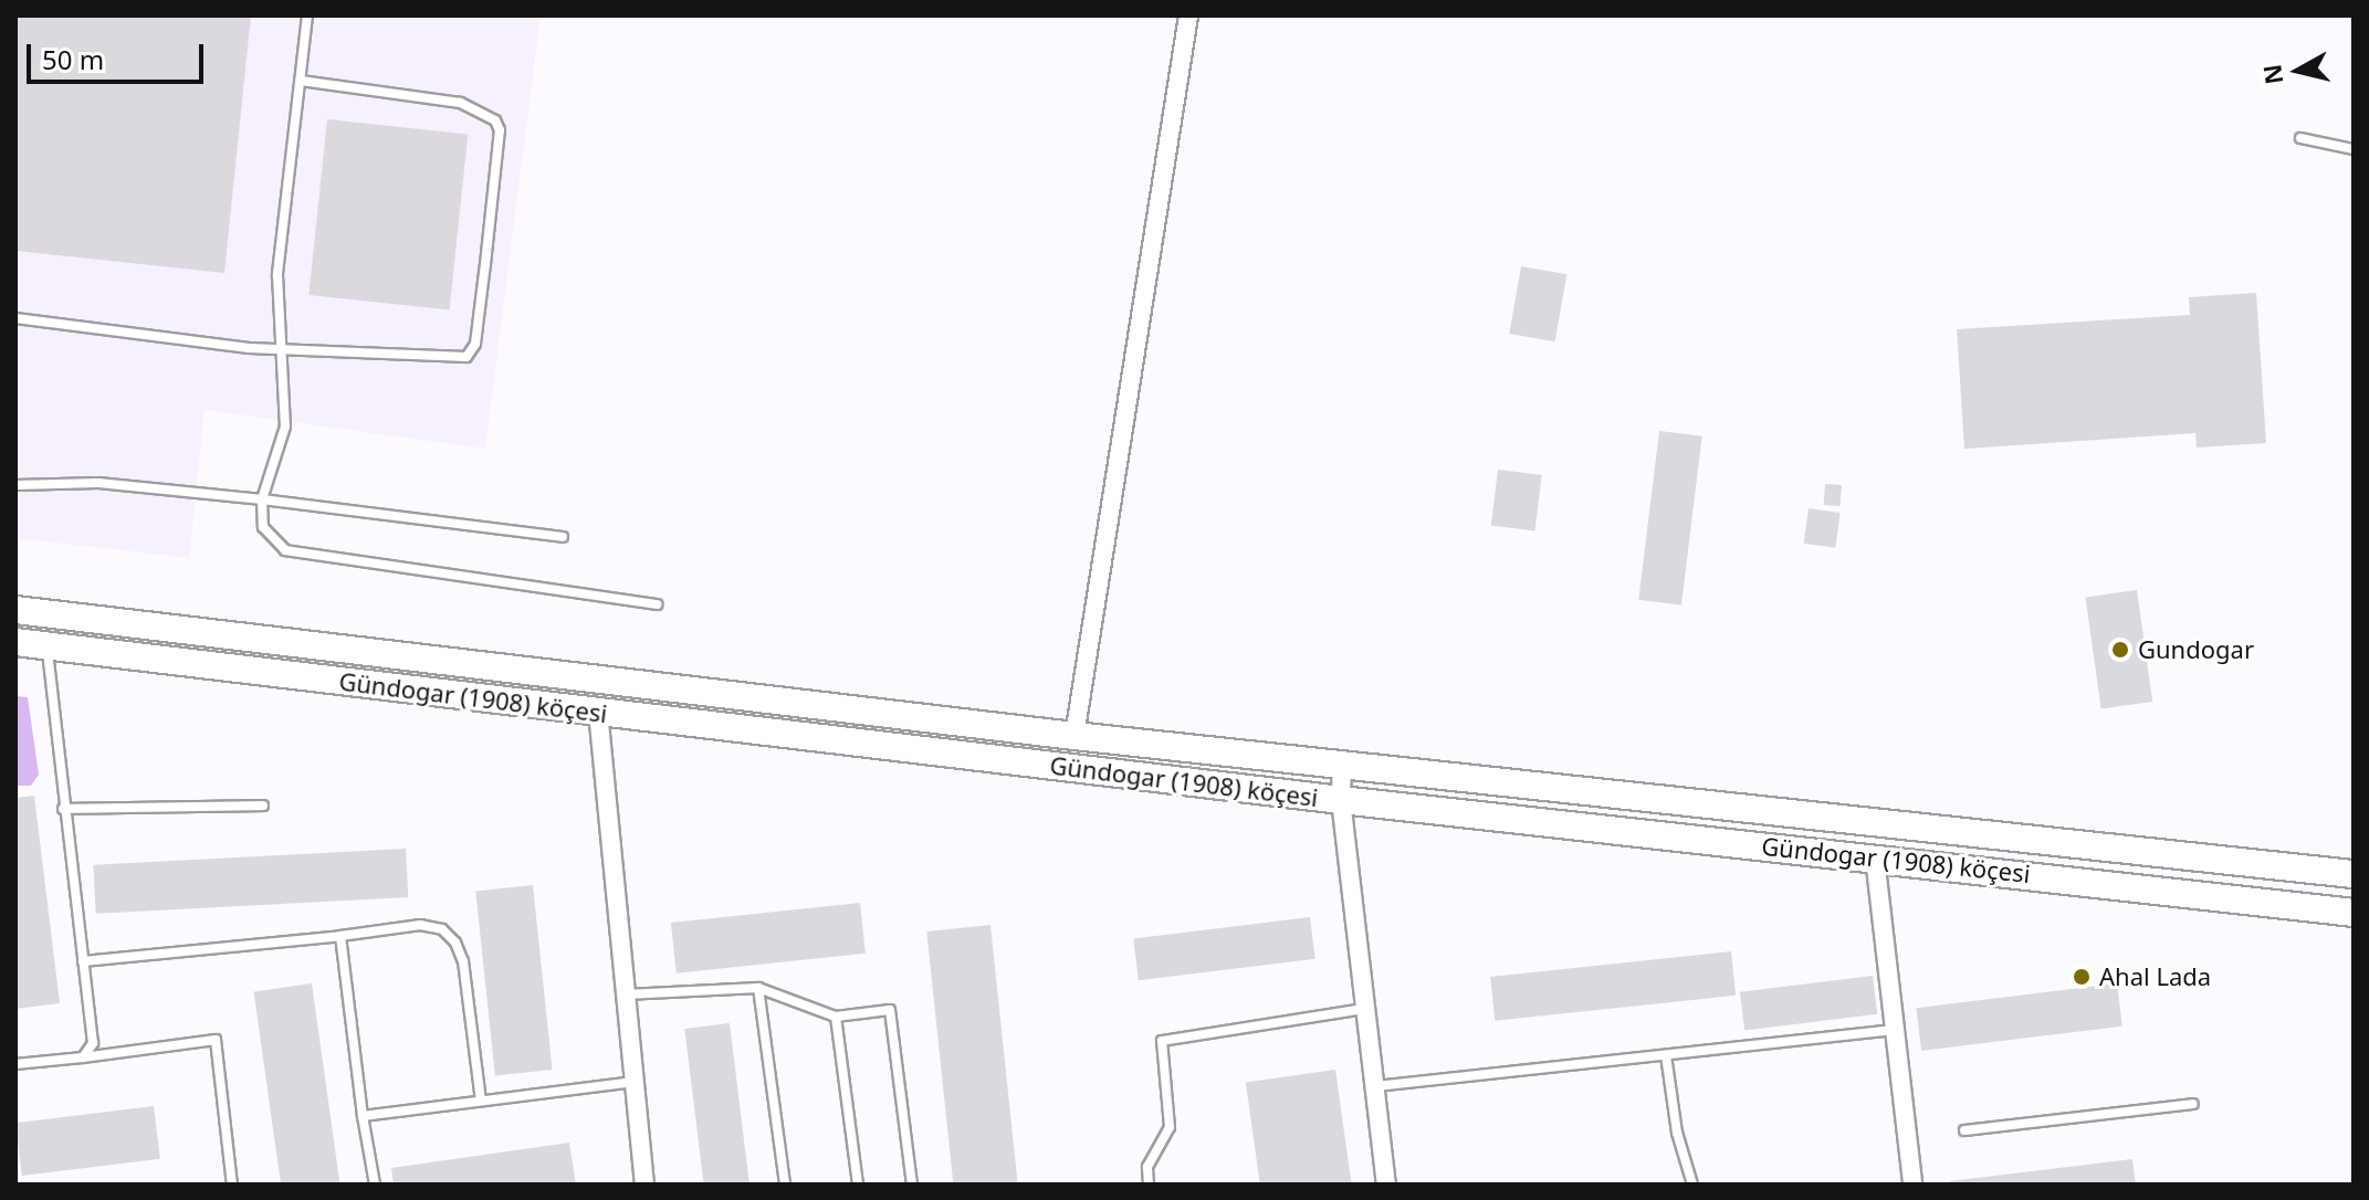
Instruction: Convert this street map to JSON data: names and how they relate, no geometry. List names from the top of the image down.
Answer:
{
  "streets": {
    "main road": ["Gündogar (1908) köçesi"]
  },
  "places": ["Gundogar", "Ahal Lada"],
  "scale_bar": "50 m",
  "north": "left"
}
